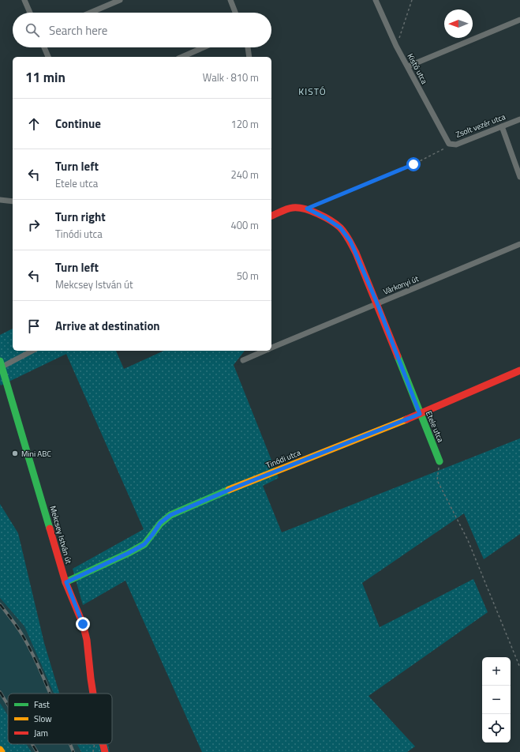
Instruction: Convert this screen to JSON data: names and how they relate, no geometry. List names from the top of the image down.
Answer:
{
  "streets": {
    "street": [
      "Kistó utca",
      "Zsolt vezér utca",
      "Várkonyi út",
      "Etele utca",
      "Tinódi utca",
      "Mekcsey István út"
    ]
  },
  "crossings": [
    ["Kistó utca", "Zsolt vezér utca"],
    ["Várkonyi út", "Etele utca"],
    ["Etele utca", "Tinódi utca"],
    ["Tinódi utca", "Mekcsey István út"]
  ],
  "districts": ["KISTÓ"],
  "places": ["Mini ABC"],
  "legend": ["Fast", "Slow", "Jam"],
  "north": "left",
  "page": {
    "search": "Search here",
    "heading": ["11 min", "Walk · 810 m"],
    "list": [
      ["Continue", "120 m"],
      ["Turn left", "Etele utca", "240 m"],
      ["Turn right", "Tinódi utca", "400 m"],
      ["Turn left", "Mekcsey István út", "50 m"],
      "Arrive at destination"
    ],
    "map_buttons": ["+", "−"]
  }
}
